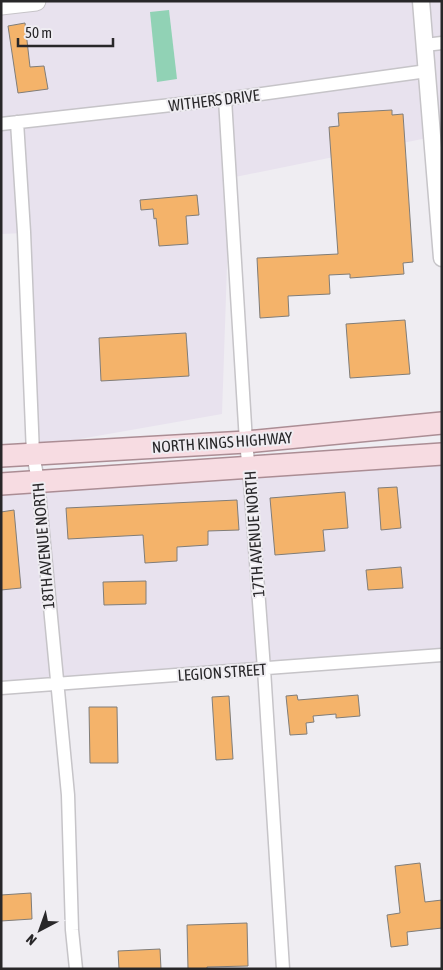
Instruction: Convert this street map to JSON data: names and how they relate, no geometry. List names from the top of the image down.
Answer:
{
  "streets": {
    "main road": ["NORTH KINGS HIGHWAY"],
    "street": [
      "WITHERS DRIVE",
      "17TH AVENUE NORTH",
      "18TH AVENUE NORTH",
      "LEGION STREET"
    ]
  },
  "crossings": [
    ["WITHERS DRIVE", "17TH AVENUE NORTH"],
    ["WITHERS DRIVE", "18TH AVENUE NORTH"],
    ["NORTH KINGS HIGHWAY", "17TH AVENUE NORTH"],
    ["NORTH KINGS HIGHWAY", "18TH AVENUE NORTH"],
    ["17TH AVENUE NORTH", "LEGION STREET"],
    ["18TH AVENUE NORTH", "LEGION STREET"]
  ],
  "scale_bar": "50 m",
  "north": "bottom left"
}
